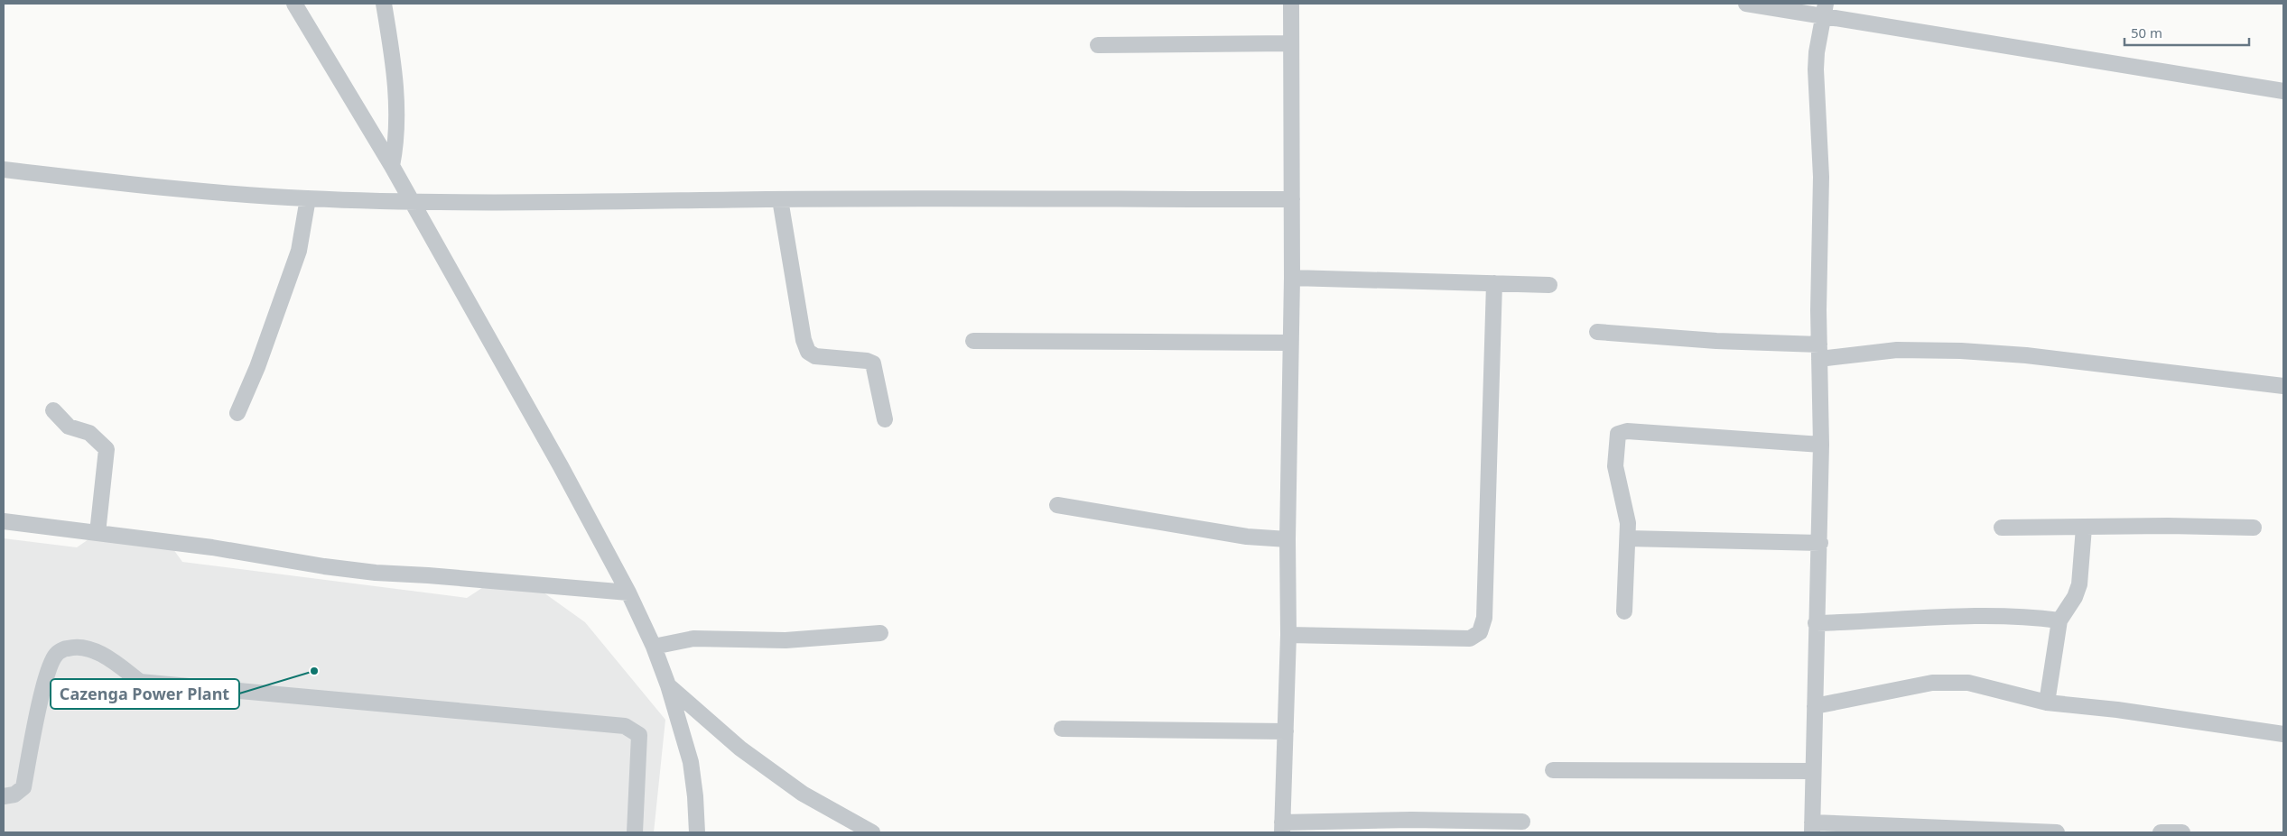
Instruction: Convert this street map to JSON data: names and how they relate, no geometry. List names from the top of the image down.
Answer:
{
  "places": ["Cazenga Power Plant"],
  "scale_bar": "50 m"
}
